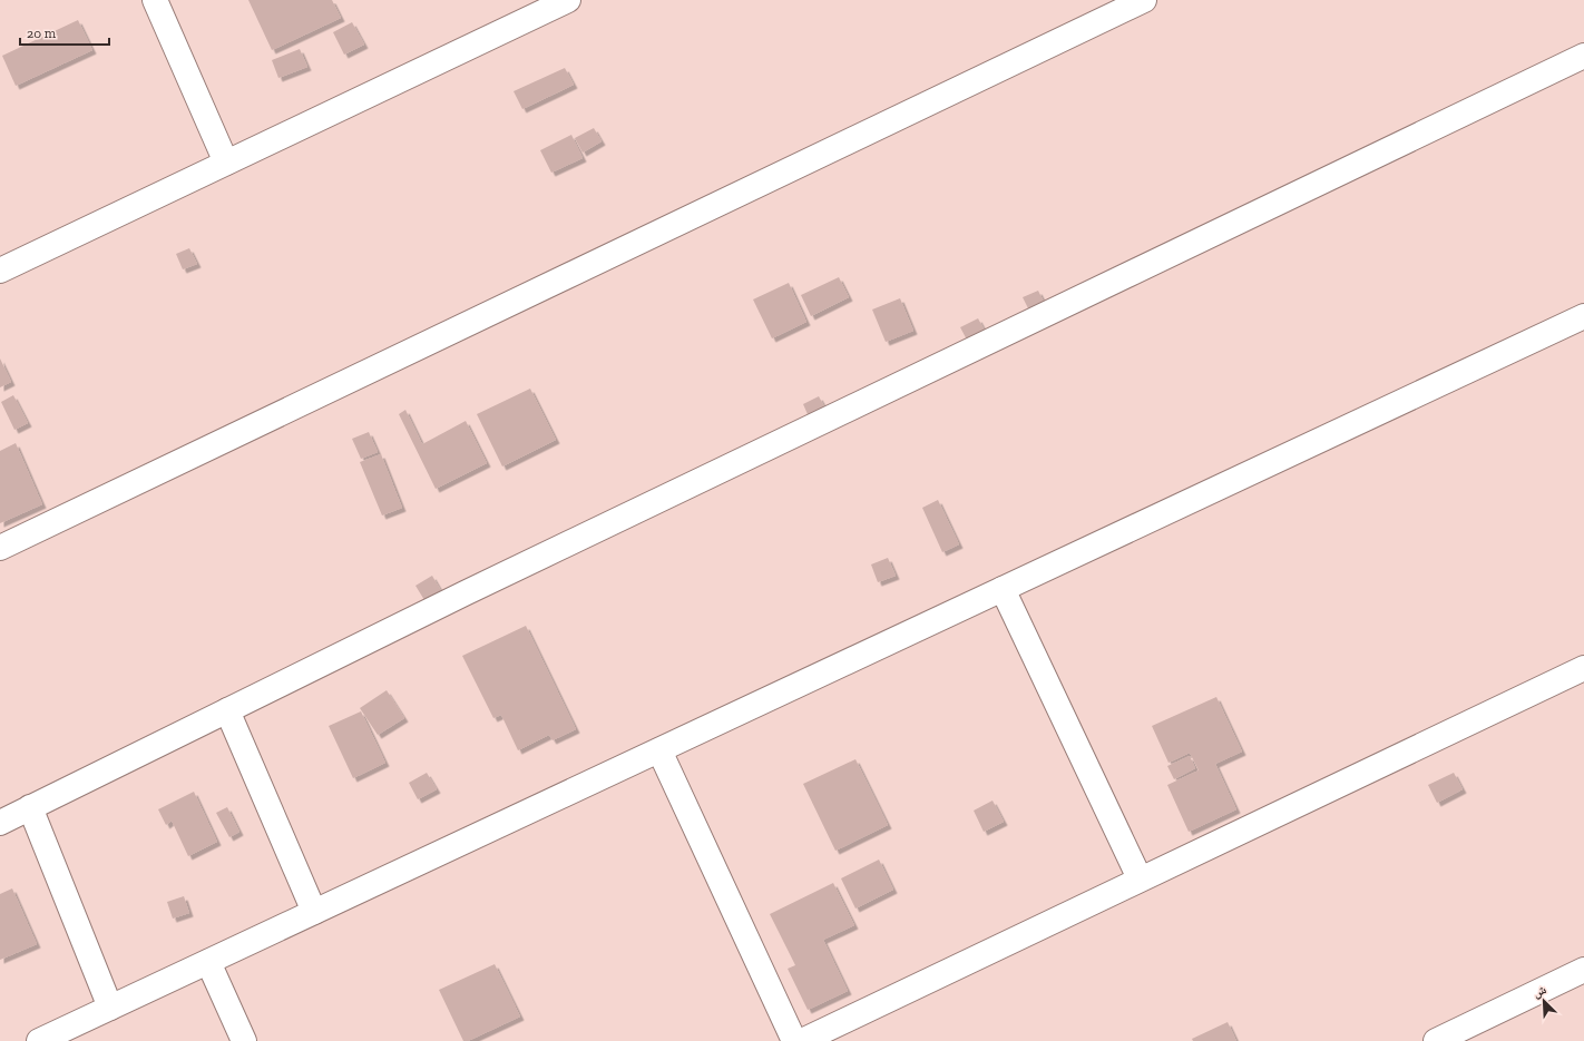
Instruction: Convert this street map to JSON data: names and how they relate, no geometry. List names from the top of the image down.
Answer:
{
  "scale_bar": "20 m",
  "north": "top left"
}
